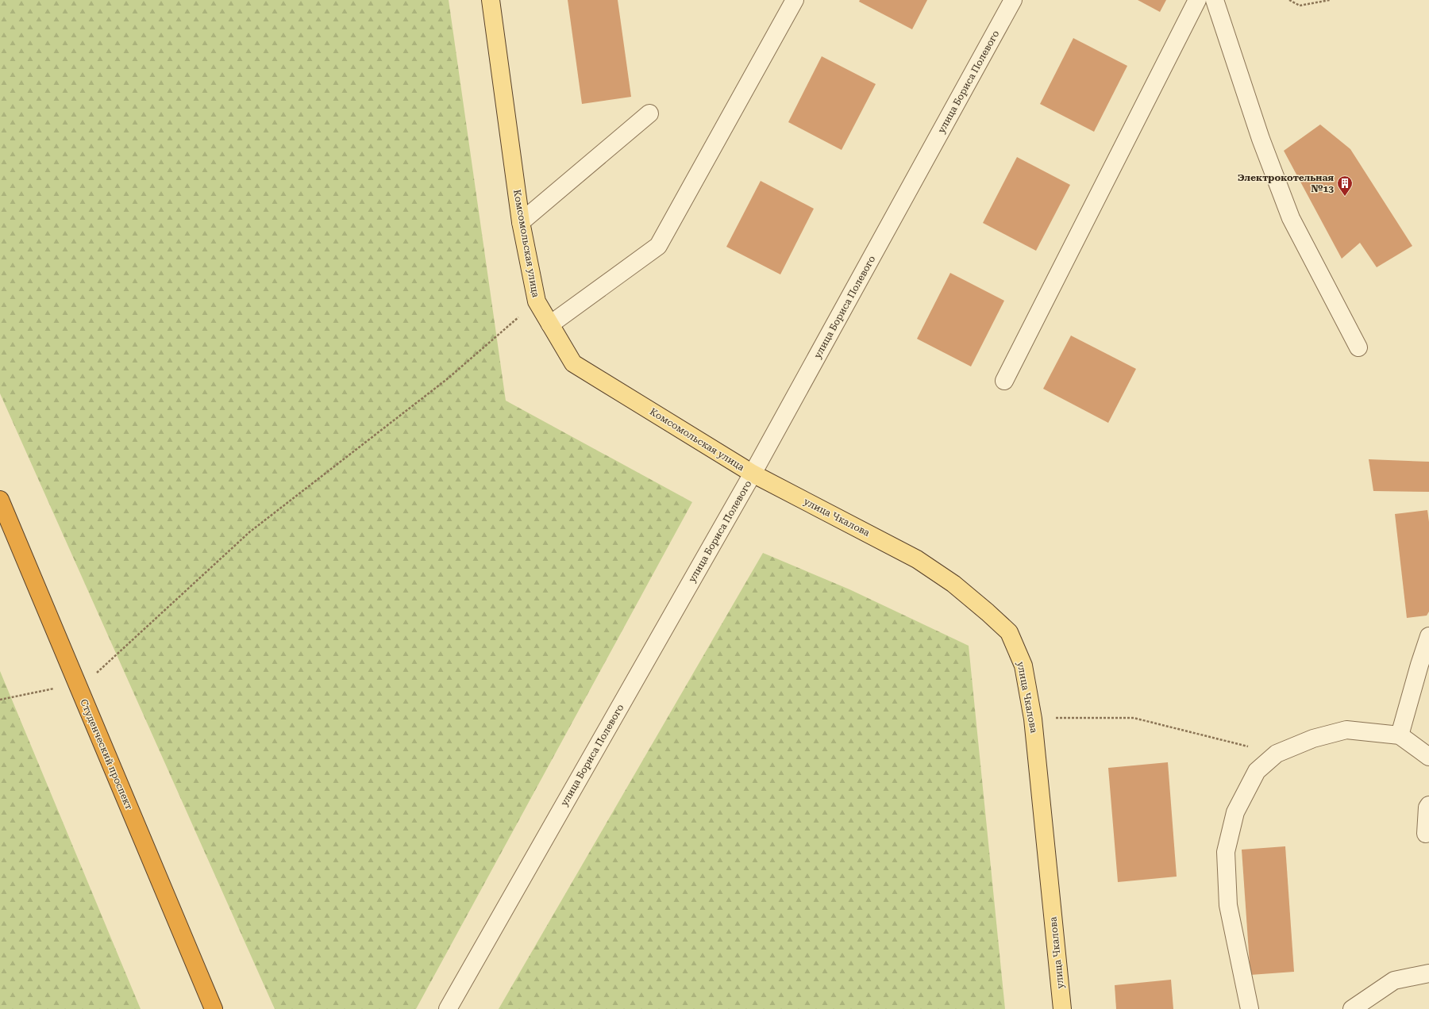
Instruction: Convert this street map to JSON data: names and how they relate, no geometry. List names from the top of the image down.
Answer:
{
  "streets": {
    "highway": ["Студенческий проспект"],
    "main road": ["Комсомольская улица", "улица Чкалова"],
    "street": ["улица Бориса Полевого"]
  },
  "crossings": [
    ["улица Бориса Полевого", "Комсомольская улица"],
    ["улица Бориса Полевого", "улица Чкалова"],
    ["Комсомольская улица", "улица Чкалова"]
  ],
  "places": {
    "building": ["Электрокотельная №13"]
  }
}
